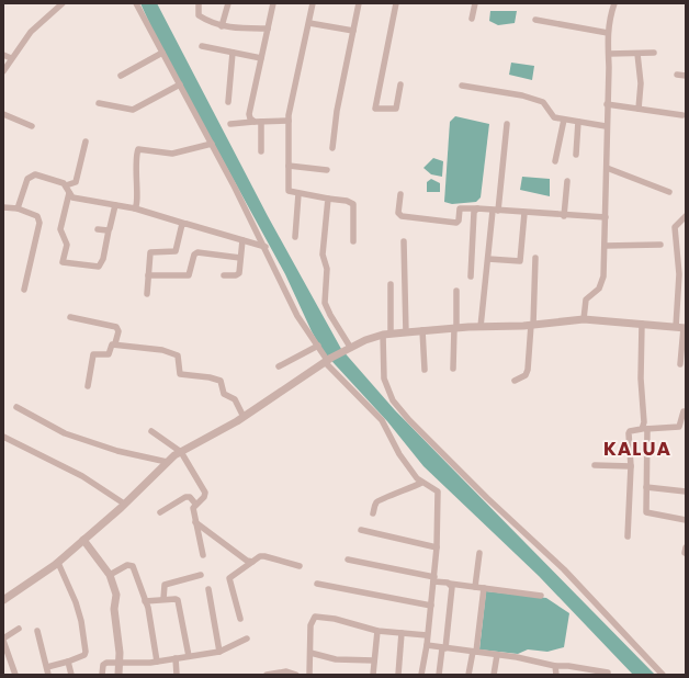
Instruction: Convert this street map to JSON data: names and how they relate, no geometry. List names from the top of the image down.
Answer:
{
  "districts": ["KALUA"]
}
